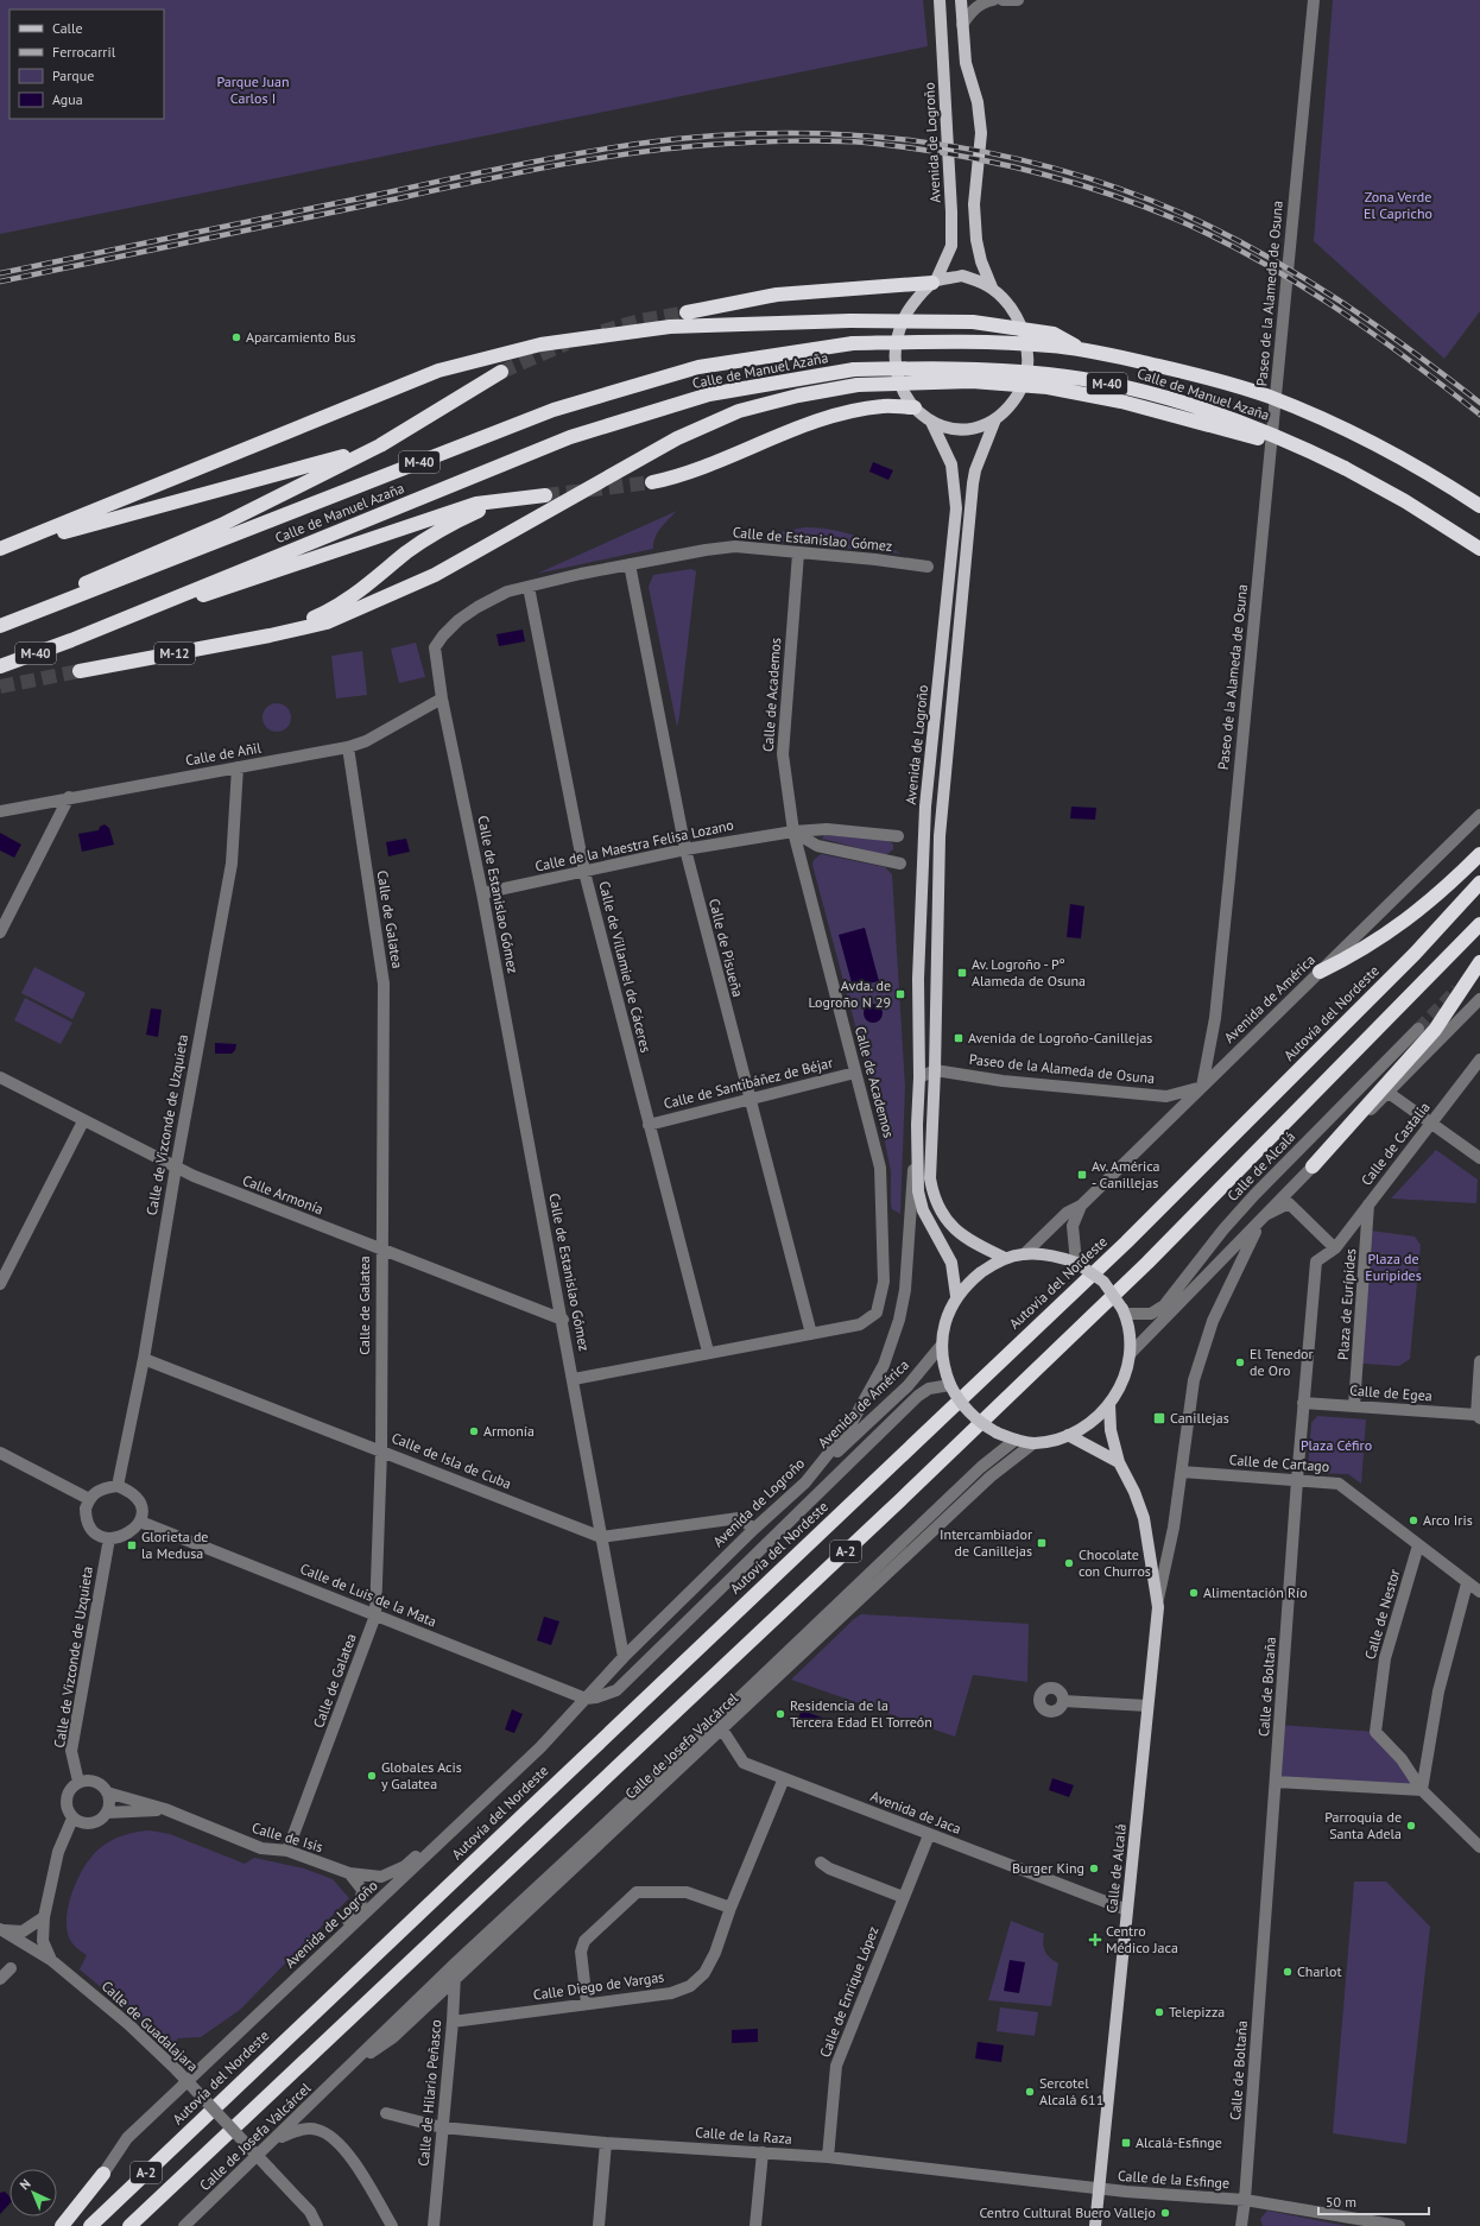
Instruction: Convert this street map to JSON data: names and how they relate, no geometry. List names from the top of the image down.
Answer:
{
  "streets": {
    "highway": [
      "Calle de Manuel Azaña",
      "M-40",
      "M-12",
      "Autovía del Nordeste",
      "A-2"
    ],
    "main road": ["Avenida de Logroño", "Calle de Alcalá"],
    "street": [
      "Paseo de la Alameda de Osuna",
      "Calle de Estanislao Gómez",
      "Calle de Academos",
      "Calle de Añil",
      "Calle de la Maestra Felisa Lozano",
      "Calle de Galatea",
      "Calle de Pisueña",
      "Calle de Villamiel de Cáceres",
      "Avenida de América",
      "Calle de Santibáñez de Béjar",
      "Calle de Vizconde de Uzquieta",
      "Calle de Castalia",
      "Calle Armonía",
      "Plaza de Eurípides",
      "Calle de Egea",
      "Calle de Isla de Cuba",
      "Calle de Cartago",
      "Calle de Luis de la Mata",
      "Calle de Nestor",
      "Calle de Boltaña",
      "Calle de Josefa Valcárcel",
      "Avenida de Jaca",
      "Calle de Isis",
      "Calle Diego de Vargas",
      "Calle de Enrique López",
      "Calle de Guadalajara",
      "Calle de Hilario Peñasco",
      "Calle de la Raza",
      "Calle de la Esfinge"
    ]
  },
  "crossings": [
    ["Avenida de Logroño", "Calle de Estanislao Gómez"],
    ["Avenida de Logroño", "Avenida de América"],
    ["Avenida de Logroño", "Calle de Isla de Cuba"],
    ["Avenida de Logroño", "Calle de Luis de la Mata"],
    ["Avenida de Logroño", "Calle de Isis"],
    ["Paseo de la Alameda de Osuna", "Avenida de América"],
    ["Calle de Estanislao Gómez", "Calle de Academos"],
    ["Calle de Estanislao Gómez", "Calle de Añil"],
    ["Calle de Estanislao Gómez", "Calle de la Maestra Felisa Lozano"],
    ["Calle de Estanislao Gómez", "Calle de Pisueña"],
    ["Calle de Estanislao Gómez", "Calle de Villamiel de Cáceres"],
    ["Calle de Estanislao Gómez", "Calle Armonía"],
    ["Calle de Estanislao Gómez", "Calle de Isla de Cuba"],
    ["Calle de Academos", "Calle de la Maestra Felisa Lozano"],
    ["Calle de Academos", "Calle de Pisueña"],
    ["Calle de Academos", "Calle de Villamiel de Cáceres"],
    ["Calle de Academos", "Calle de Santibáñez de Béjar"],
    ["Calle de Añil", "Calle de Galatea"],
    ["Calle de Añil", "Calle de Vizconde de Uzquieta"],
    ["Calle de la Maestra Felisa Lozano", "Calle de Pisueña"],
    ["Calle de la Maestra Felisa Lozano", "Calle de Villamiel de Cáceres"],
    ["Calle de Galatea", "Calle Armonía"],
    ["Calle de Galatea", "Calle de Isla de Cuba"],
    ["Calle de Galatea", "Calle de Luis de la Mata"],
    ["Calle de Galatea", "Calle de Isis"],
    ["Calle de Pisueña", "Calle de Santibáñez de Béjar"],
    ["Calle de Villamiel de Cáceres", "Calle de Santibáñez de Béjar"],
    ["Calle de Vizconde de Uzquieta", "Calle Armonía"],
    ["Calle de Vizconde de Uzquieta", "Calle de Isla de Cuba"],
    ["Calle de Vizconde de Uzquieta", "Calle de Luis de la Mata"],
    ["Calle de Vizconde de Uzquieta", "Calle de Isis"],
    ["Calle de Castalia", "Plaza de Eurípides"],
    ["Calle de Castalia", "Calle de Boltaña"],
    ["Calle de Alcalá", "Calle de Cartago"],
    ["Calle de Alcalá", "Avenida de Jaca"],
    ["Calle de Alcalá", "Calle de la Raza"],
    ["Calle de Alcalá", "Calle de la Esfinge"],
    ["Plaza de Eurípides", "Calle de Egea"],
    ["Calle de Egea", "Calle de Boltaña"],
    ["Calle de Cartago", "Calle de Nestor"],
    ["Calle de Cartago", "Calle de Boltaña"],
    ["Calle de Boltaña", "Calle de la Esfinge"],
    ["Calle de Josefa Valcárcel", "Avenida de Jaca"],
    ["Calle de Josefa Valcárcel", "Calle de Hilario Peñasco"],
    ["Avenida de Jaca", "Calle Diego de Vargas"],
    ["Avenida de Jaca", "Calle de Enrique López"],
    ["Calle Diego de Vargas", "Calle de Hilario Peñasco"],
    ["Calle de Enrique López", "Calle de la Raza"],
    ["Calle de Hilario Peñasco", "Calle de la Raza"],
    ["Calle de la Raza", "Calle de la Esfinge"]
  ],
  "parks": [
    "Parque Juan Carlos I",
    "Zona Verde El Capricho",
    "Plaza de Euripides",
    "Plaza Céfiro"
  ],
  "places": {
    "other": [
      "Aparcamiento Bus",
      "El Tenedor de Oro",
      "Armonía",
      "Arco Iris",
      "Chocolate con Churros",
      "Alimentación Río",
      "Residencia de la Tercera Edad El Torreón",
      "Globales Acis y Galatea",
      "Parroquia de Santa Adela",
      "Burger King",
      "Charlot",
      "Telepizza",
      "Sercotel Alcalá 611",
      "Centro Cultural Buero Vallejo"
    ],
    "transit": [
      "Av. Logroño - Pº Alameda de Osuna",
      "Avda. de Logroño N 29",
      "Avenida de Logroño-Canillejas",
      "Av. América - Canillejas",
      "Canillejas",
      "Intercambiador de Canillejas",
      "Glorieta de la Medusa",
      "Alcalá-Esfinge"
    ],
    "health": ["Centro Médico Jaca"]
  },
  "legend": [
    "Calle",
    "Ferrocarril",
    "Parque",
    "Agua"
  ],
  "scale_bar": "50 m",
  "north": "top left"
}
